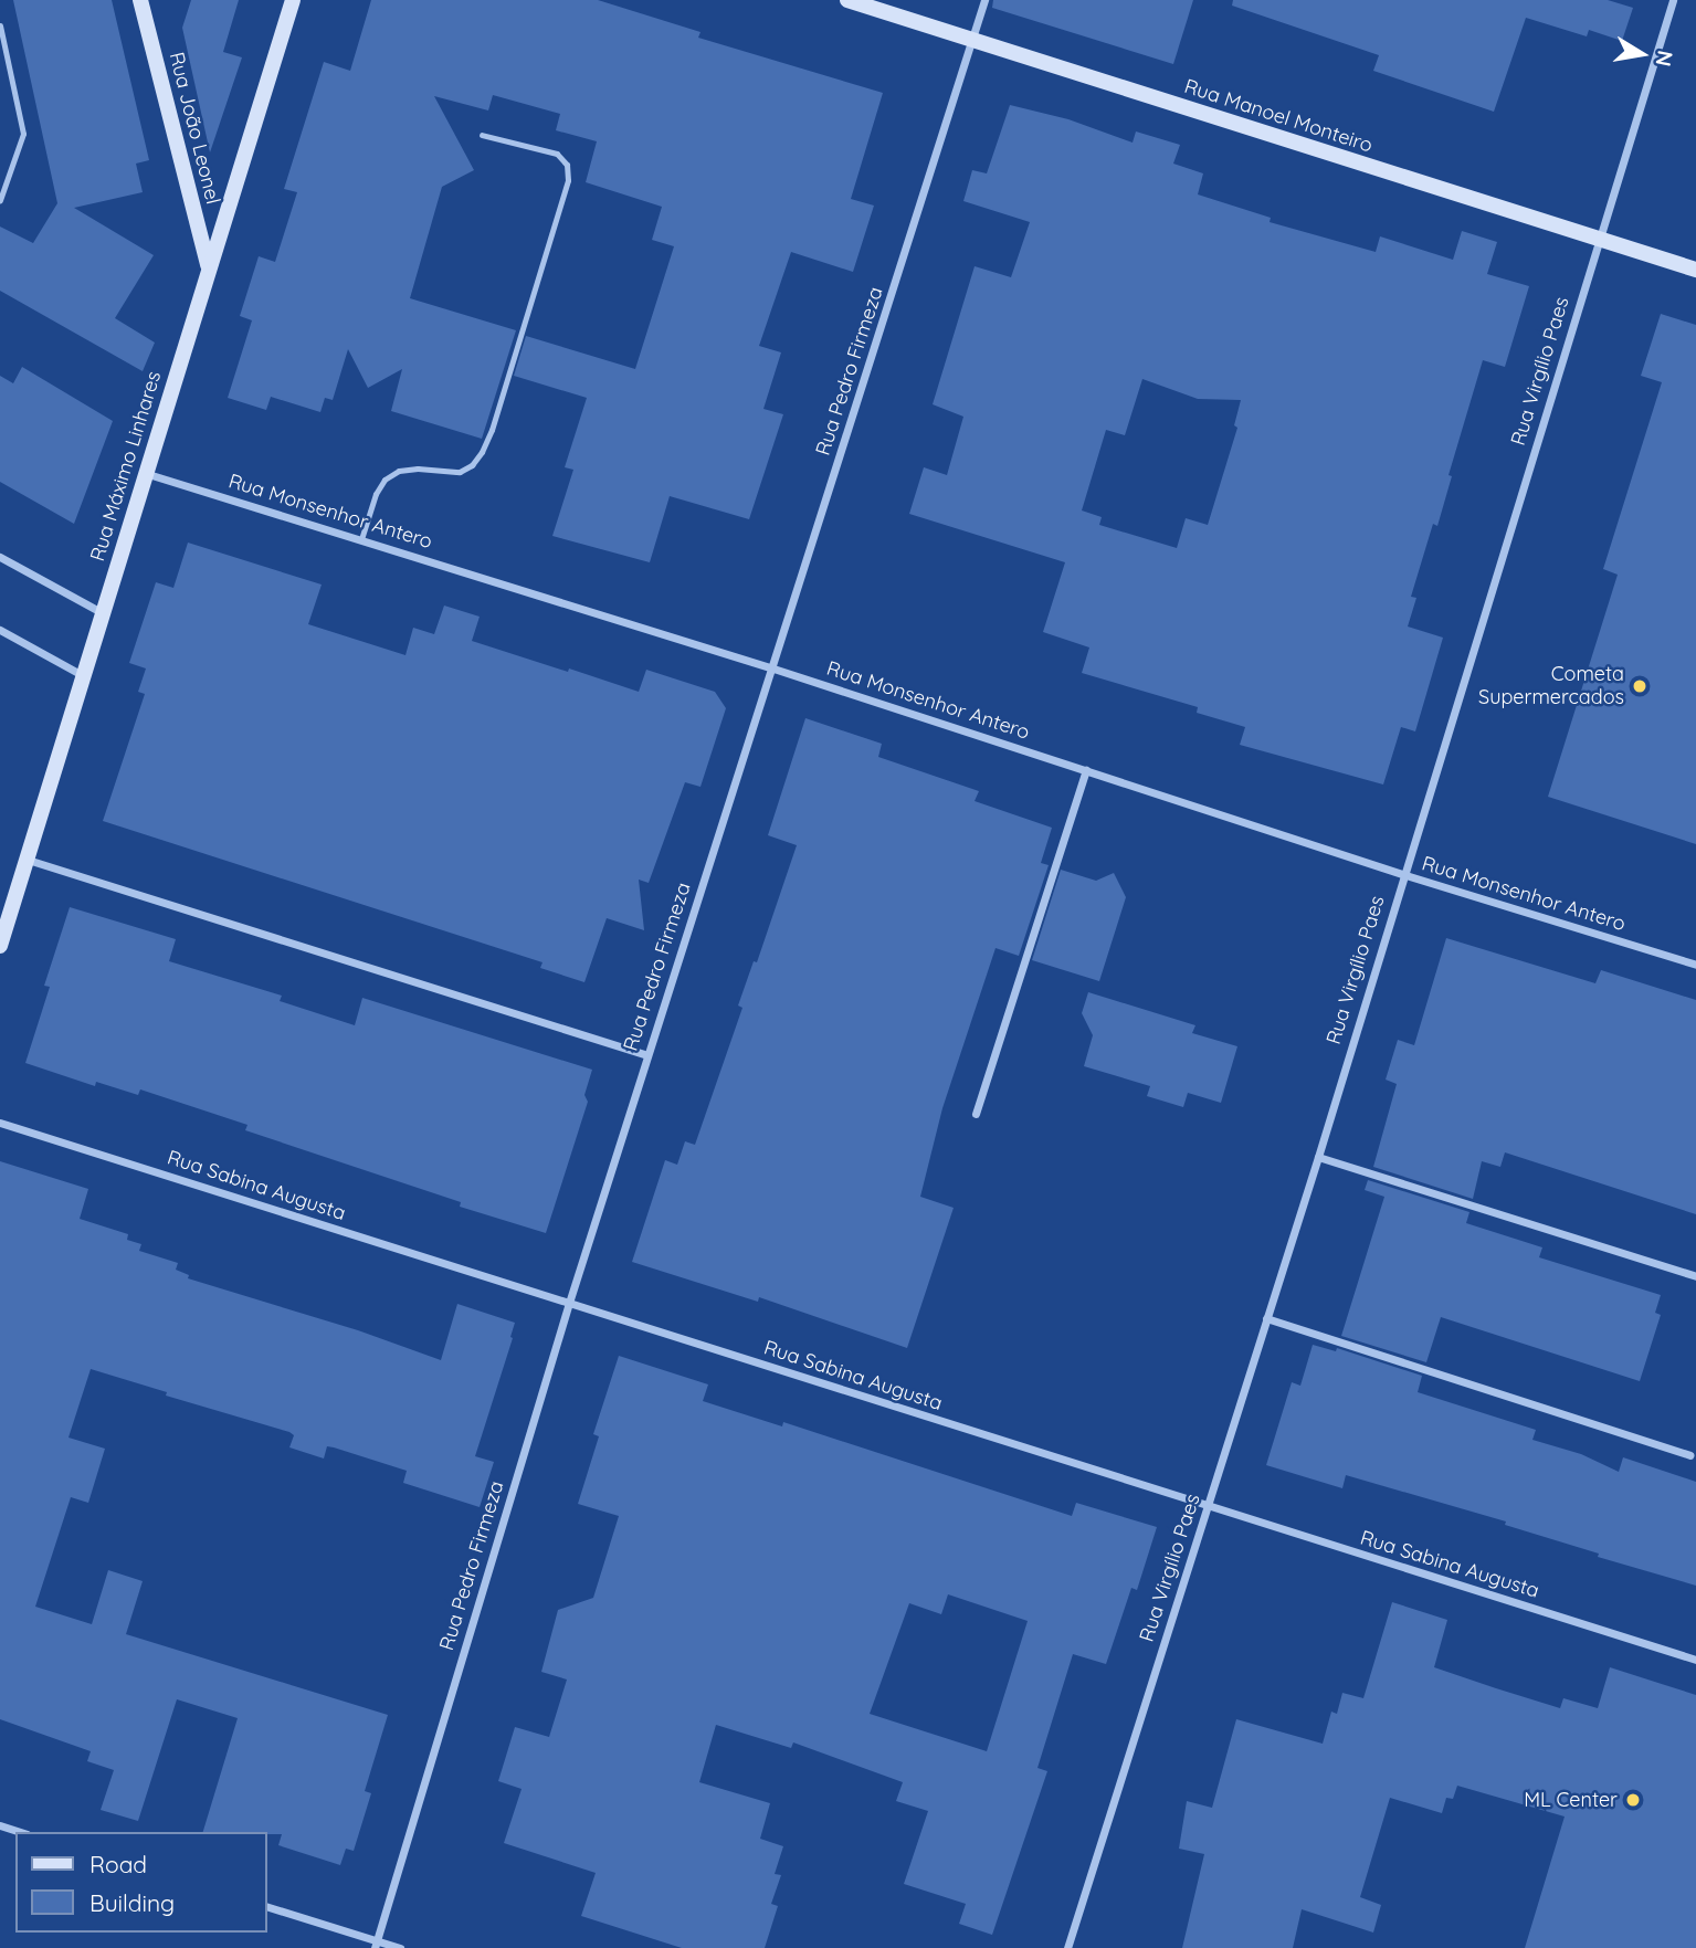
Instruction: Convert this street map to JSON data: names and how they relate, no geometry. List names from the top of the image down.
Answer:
{
  "streets": {
    "street": [
      "Rua Manoel Monteiro",
      "Rua João Leonel",
      "Rua Pedro Firmeza",
      "Rua Virgílio Paes",
      "Rua Máximo Linhares",
      "Rua Monsenhor Antero",
      "Rua Sabina Augusta"
    ]
  },
  "crossings": [
    ["Rua Manoel Monteiro", "Rua Pedro Firmeza"],
    ["Rua Manoel Monteiro", "Rua Virgílio Paes"],
    ["Rua João Leonel", "Rua Máximo Linhares"],
    ["Rua Pedro Firmeza", "Rua Monsenhor Antero"],
    ["Rua Pedro Firmeza", "Rua Sabina Augusta"],
    ["Rua Virgílio Paes", "Rua Monsenhor Antero"],
    ["Rua Virgílio Paes", "Rua Sabina Augusta"],
    ["Rua Máximo Linhares", "Rua Monsenhor Antero"]
  ],
  "places": ["Cometa Supermercados", "ML Center"],
  "legend": ["Road", "Building"],
  "north": "right"
}
